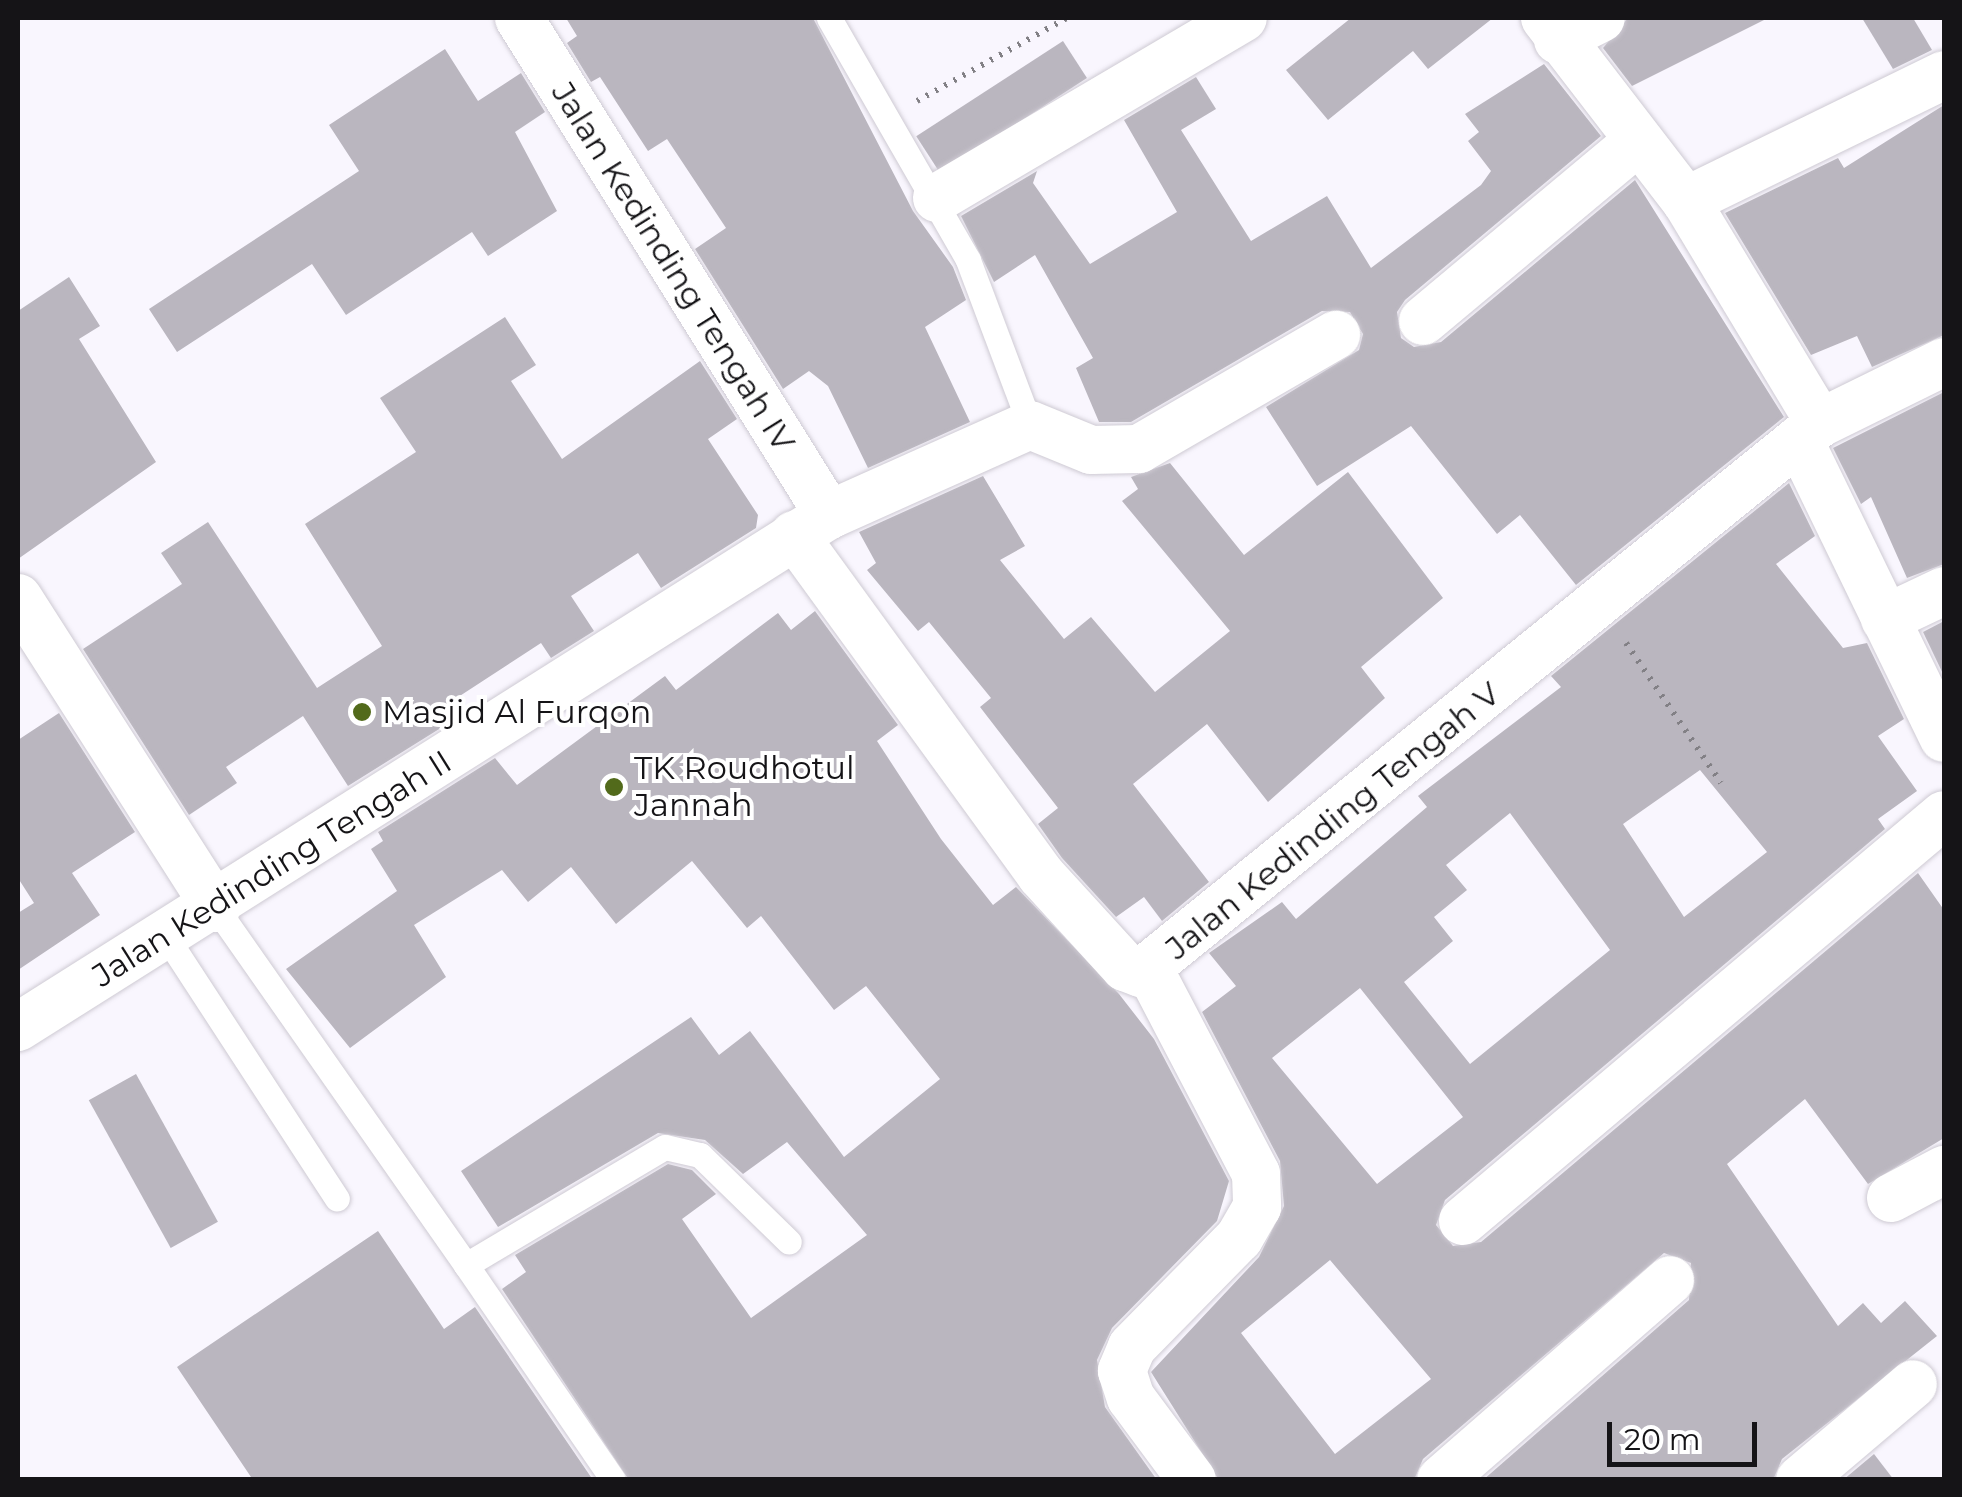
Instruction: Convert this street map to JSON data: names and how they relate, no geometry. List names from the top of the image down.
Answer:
{
  "streets": {
    "street": ["Jalan Kedinding Tengah IV", "Jalan Kedinding Tengah V", "Jalan Kedinding Tengah II"]
  },
  "crossings": [
    ["Jalan Kedinding Tengah IV", "Jalan Kedinding Tengah V"],
    ["Jalan Kedinding Tengah IV", "Jalan Kedinding Tengah II"],
    ["Jalan Kedinding Tengah V", "Jalan Kedinding Tengah II"]
  ],
  "places": ["Masjid Al Furqon", "TK Roudhotul Jannah"],
  "scale_bar": "20 m"
}
